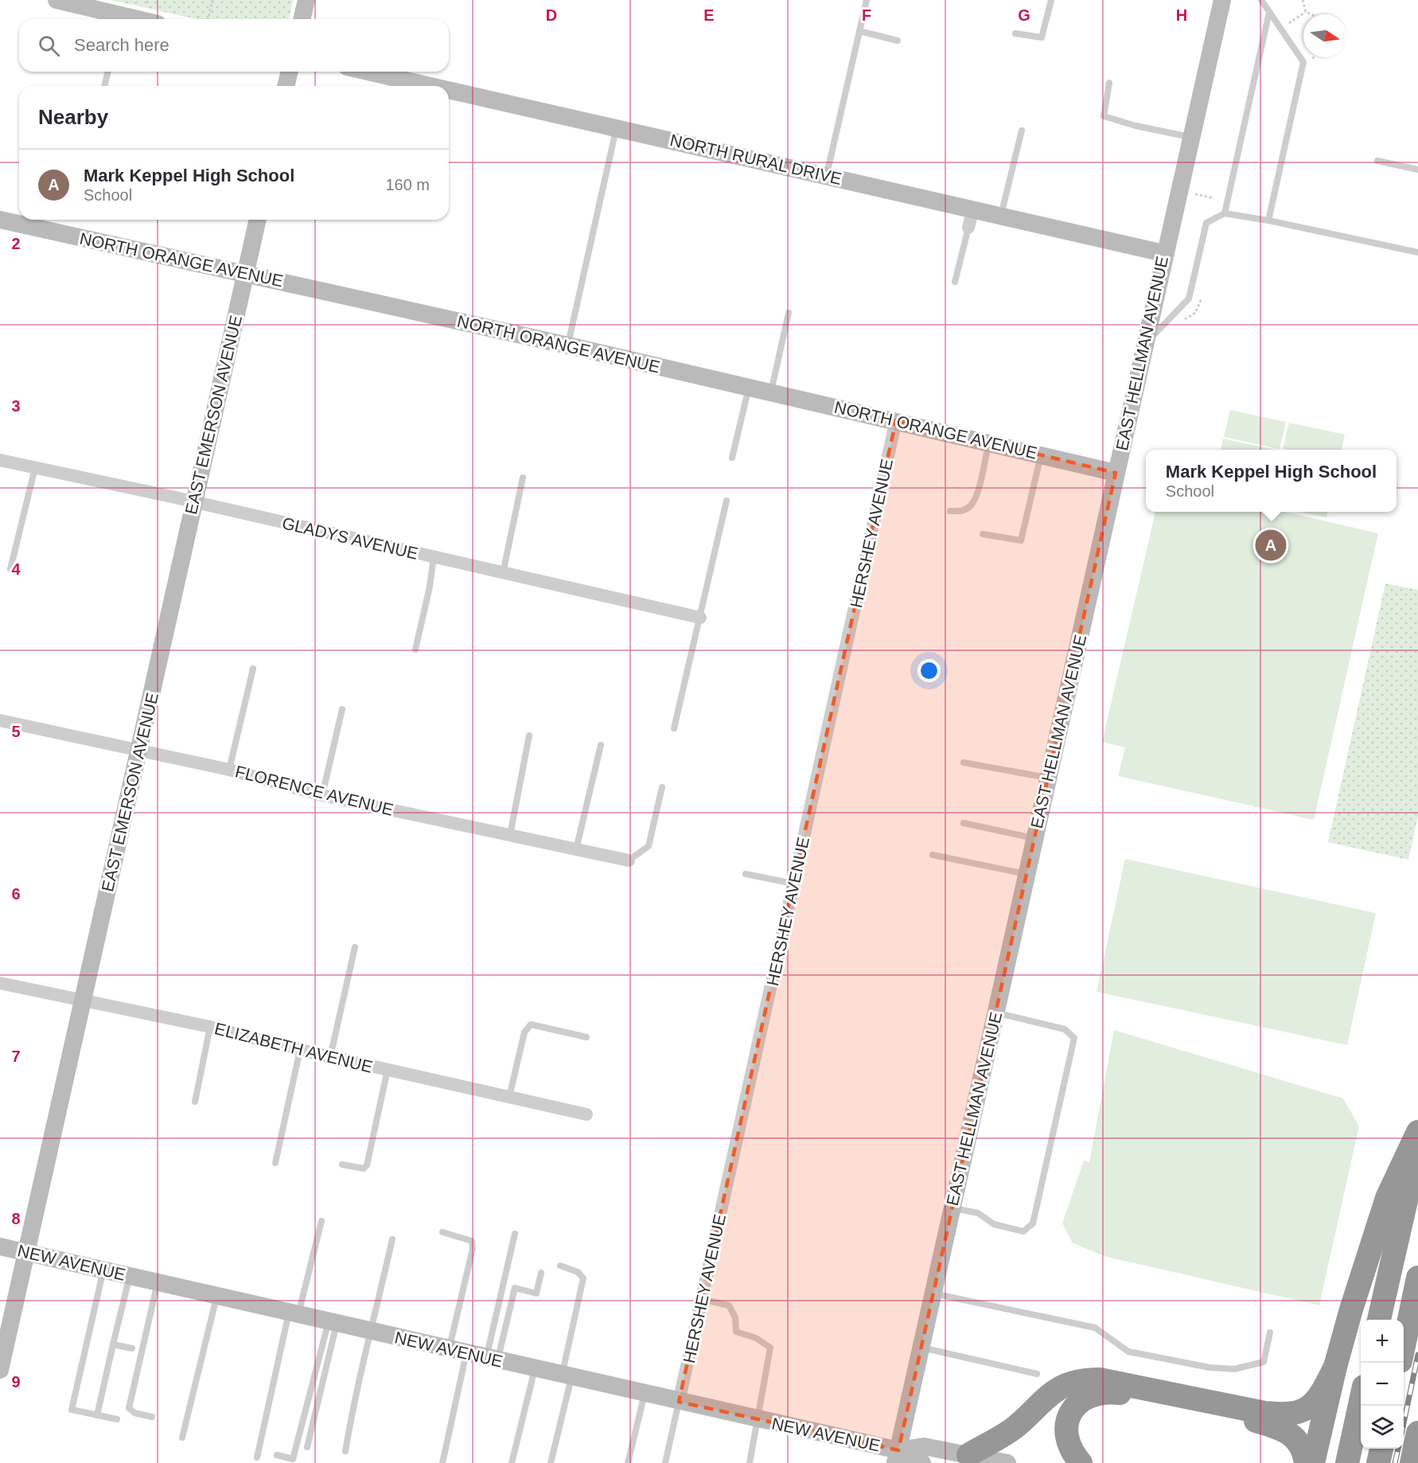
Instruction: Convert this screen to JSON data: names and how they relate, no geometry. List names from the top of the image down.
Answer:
{
  "streets": {
    "street": [
      "NORTH RURAL DRIVE",
      "NORTH ORANGE AVENUE",
      "EAST HELLMAN AVENUE",
      "EAST EMERSON AVENUE",
      "HERSHEY AVENUE",
      "GLADYS AVENUE",
      "FLORENCE AVENUE",
      "ELIZABETH AVENUE",
      "NEW AVENUE"
    ]
  },
  "crossings": [
    ["NORTH RURAL DRIVE", "EAST HELLMAN AVENUE"],
    ["NORTH ORANGE AVENUE", "EAST HELLMAN AVENUE"],
    ["NORTH ORANGE AVENUE", "EAST EMERSON AVENUE"],
    ["NORTH ORANGE AVENUE", "HERSHEY AVENUE"],
    ["EAST HELLMAN AVENUE", "NEW AVENUE"],
    ["EAST EMERSON AVENUE", "GLADYS AVENUE"],
    ["EAST EMERSON AVENUE", "FLORENCE AVENUE"],
    ["EAST EMERSON AVENUE", "ELIZABETH AVENUE"],
    ["EAST EMERSON AVENUE", "NEW AVENUE"],
    ["HERSHEY AVENUE", "NEW AVENUE"]
  ],
  "north": "right",
  "page": {
    "search": "Search here",
    "heading": "Nearby",
    "list": [
      {
        "mark": "A",
        "name": "Mark Keppel High School",
        "note": "School",
        "value": "160 m"
      }
    ],
    "popup": ["Mark Keppel High School", "School"],
    "pins": "A",
    "map_buttons": ["+", "−"]
  },
  "grid": {
    "columns": [
      "D",
      "E",
      "F",
      "G",
      "H"
    ],
    "rows": [
      "2",
      "3",
      "4",
      "5",
      "6",
      "7",
      "8",
      "9"
    ]
  }
}
